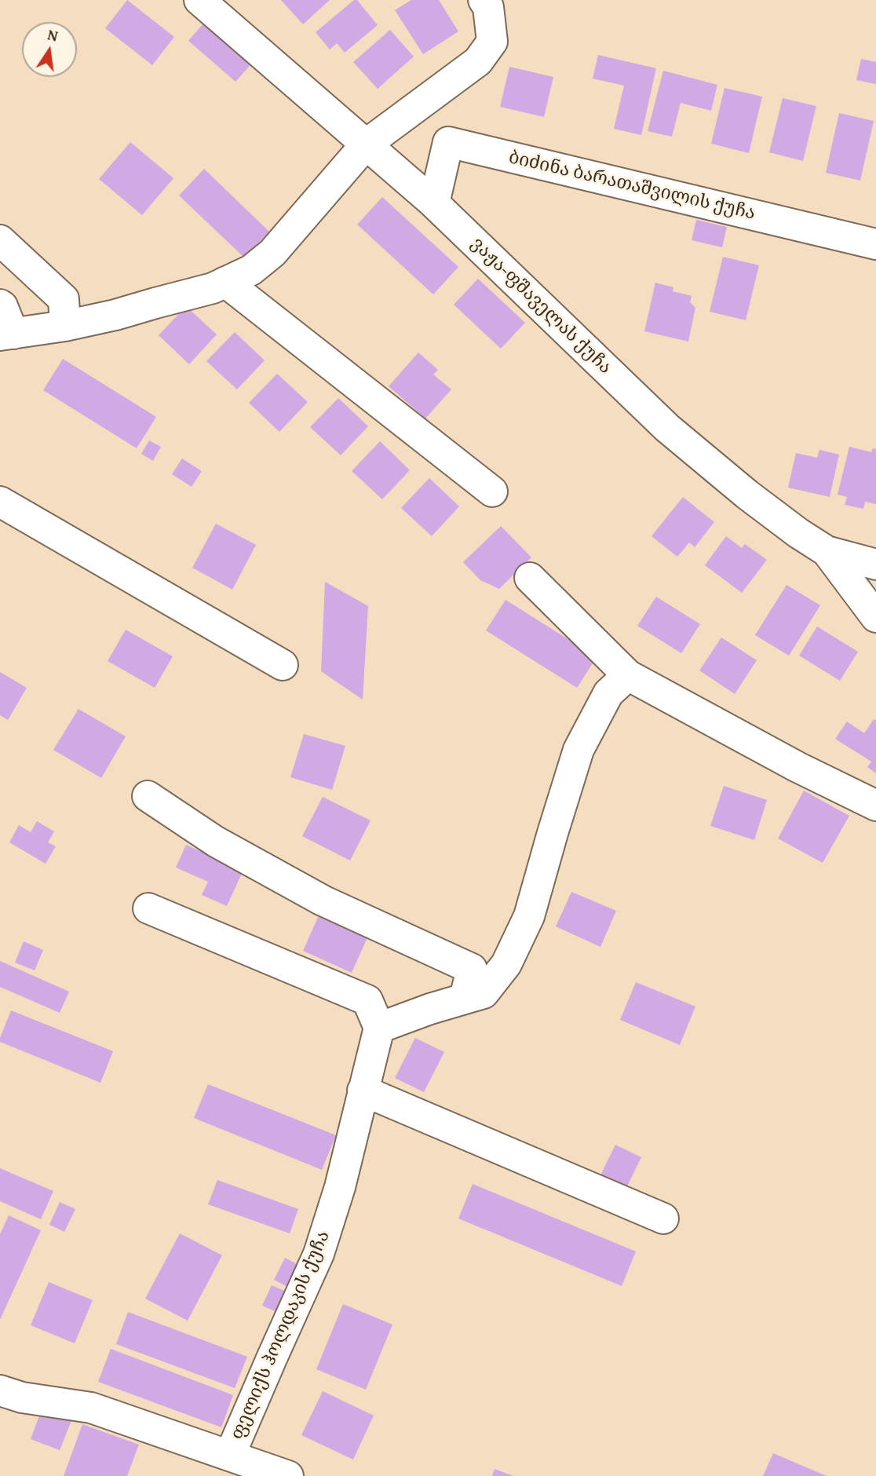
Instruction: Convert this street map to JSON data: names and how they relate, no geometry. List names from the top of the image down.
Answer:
{
  "streets": {
    "street": ["ბიძინა ბარათაშვილის ქუჩა", "ვაჟა-ფშაველას ქუჩა", "ფელიქს ჰოლდაკის ქუჩა"]
  },
  "north": "top"
}
